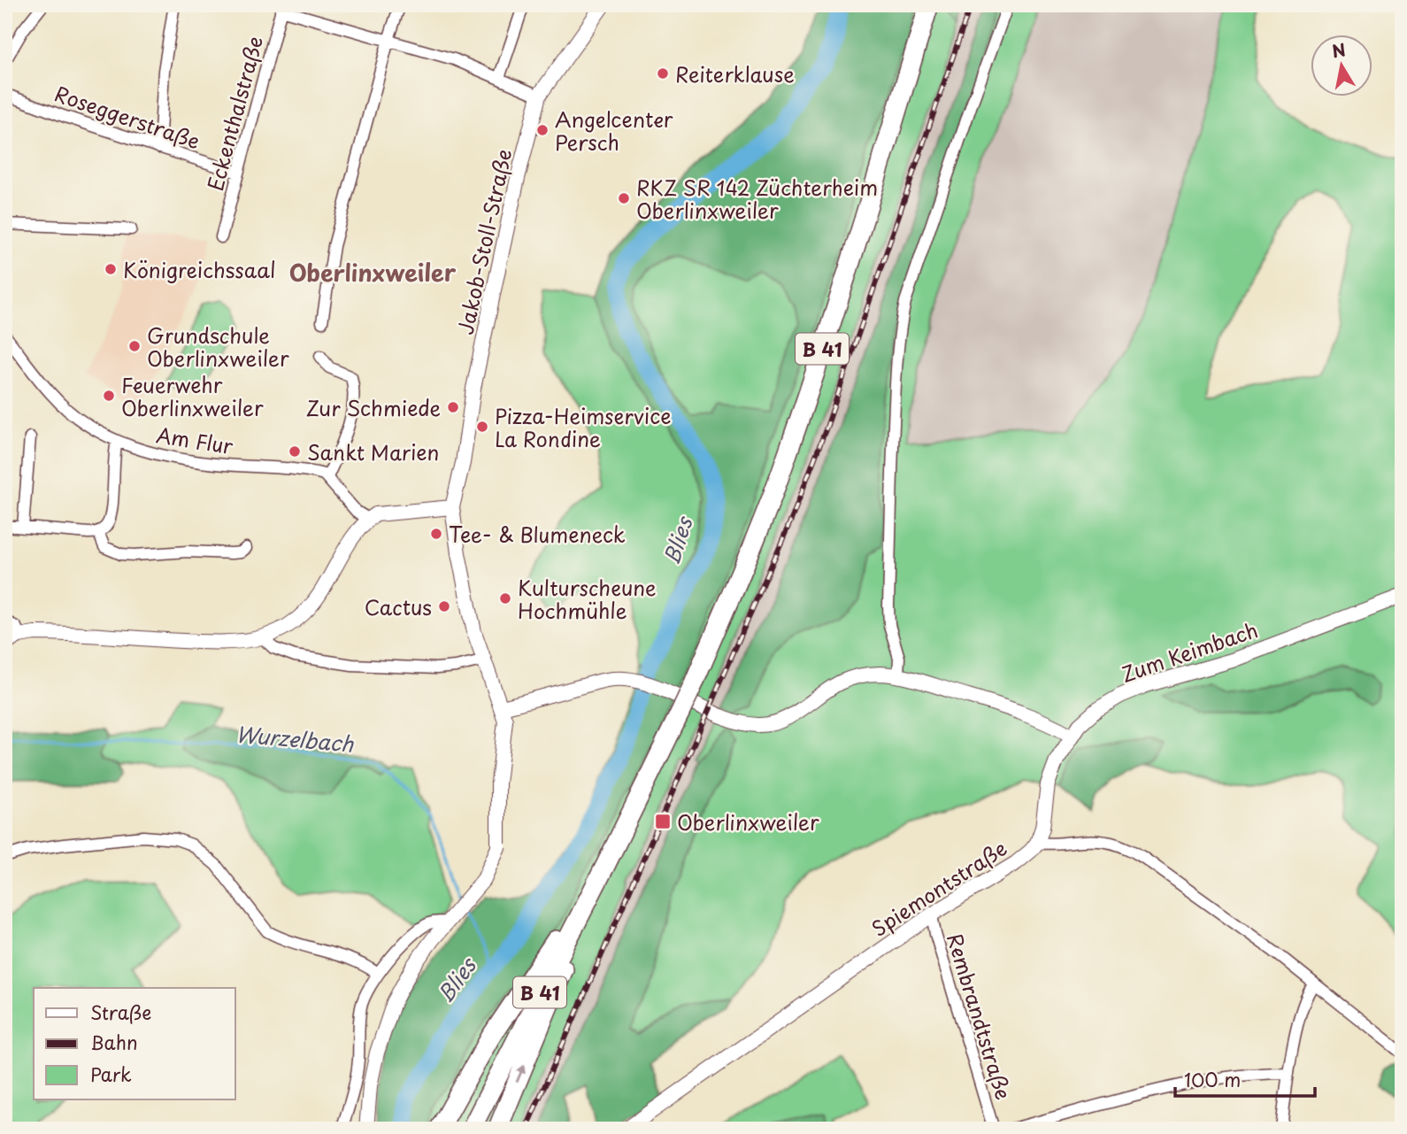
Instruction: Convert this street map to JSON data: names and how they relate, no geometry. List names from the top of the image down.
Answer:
{
  "streets": {
    "highway": ["B 41"],
    "main road": ["Jakob-Stoll-Straße", "Zum Keimbach", "Spiemontstraße"],
    "street": [
      "Eckenthalstraße",
      "Roseggerstraße",
      "Am Flur",
      "Rembrandtstraße"
    ]
  },
  "crossings": [
    ["Eckenthalstraße", "Roseggerstraße"],
    ["Eckenthalstraße", "Jakob-Stoll-Straße"],
    ["Zum Keimbach", "Spiemontstraße"],
    ["Spiemontstraße", "Rembrandtstraße"]
  ],
  "districts": ["Oberlinxweiler"],
  "water": ["Blies", "Wurzelbach"],
  "places": {
    "other": [
      "Reiterklause",
      "Angelcenter Persch",
      "RKZ SR 142 Züchterheim Oberlinxweiler",
      "Königreichssaal",
      "Grundschule Oberlinxweiler",
      "Feuerwehr Oberlinxweiler",
      "Zur Schmiede",
      "Pizza-Heimservice La Rondine",
      "Sankt Marien",
      "Tee- & Blumeneck",
      "Kulturscheune Hochmühle",
      "Cactus"
    ],
    "transit": ["Oberlinxweiler"]
  },
  "legend": ["Straße", "Bahn", "Park"],
  "scale_bar": "100 m",
  "north": "top"
}
